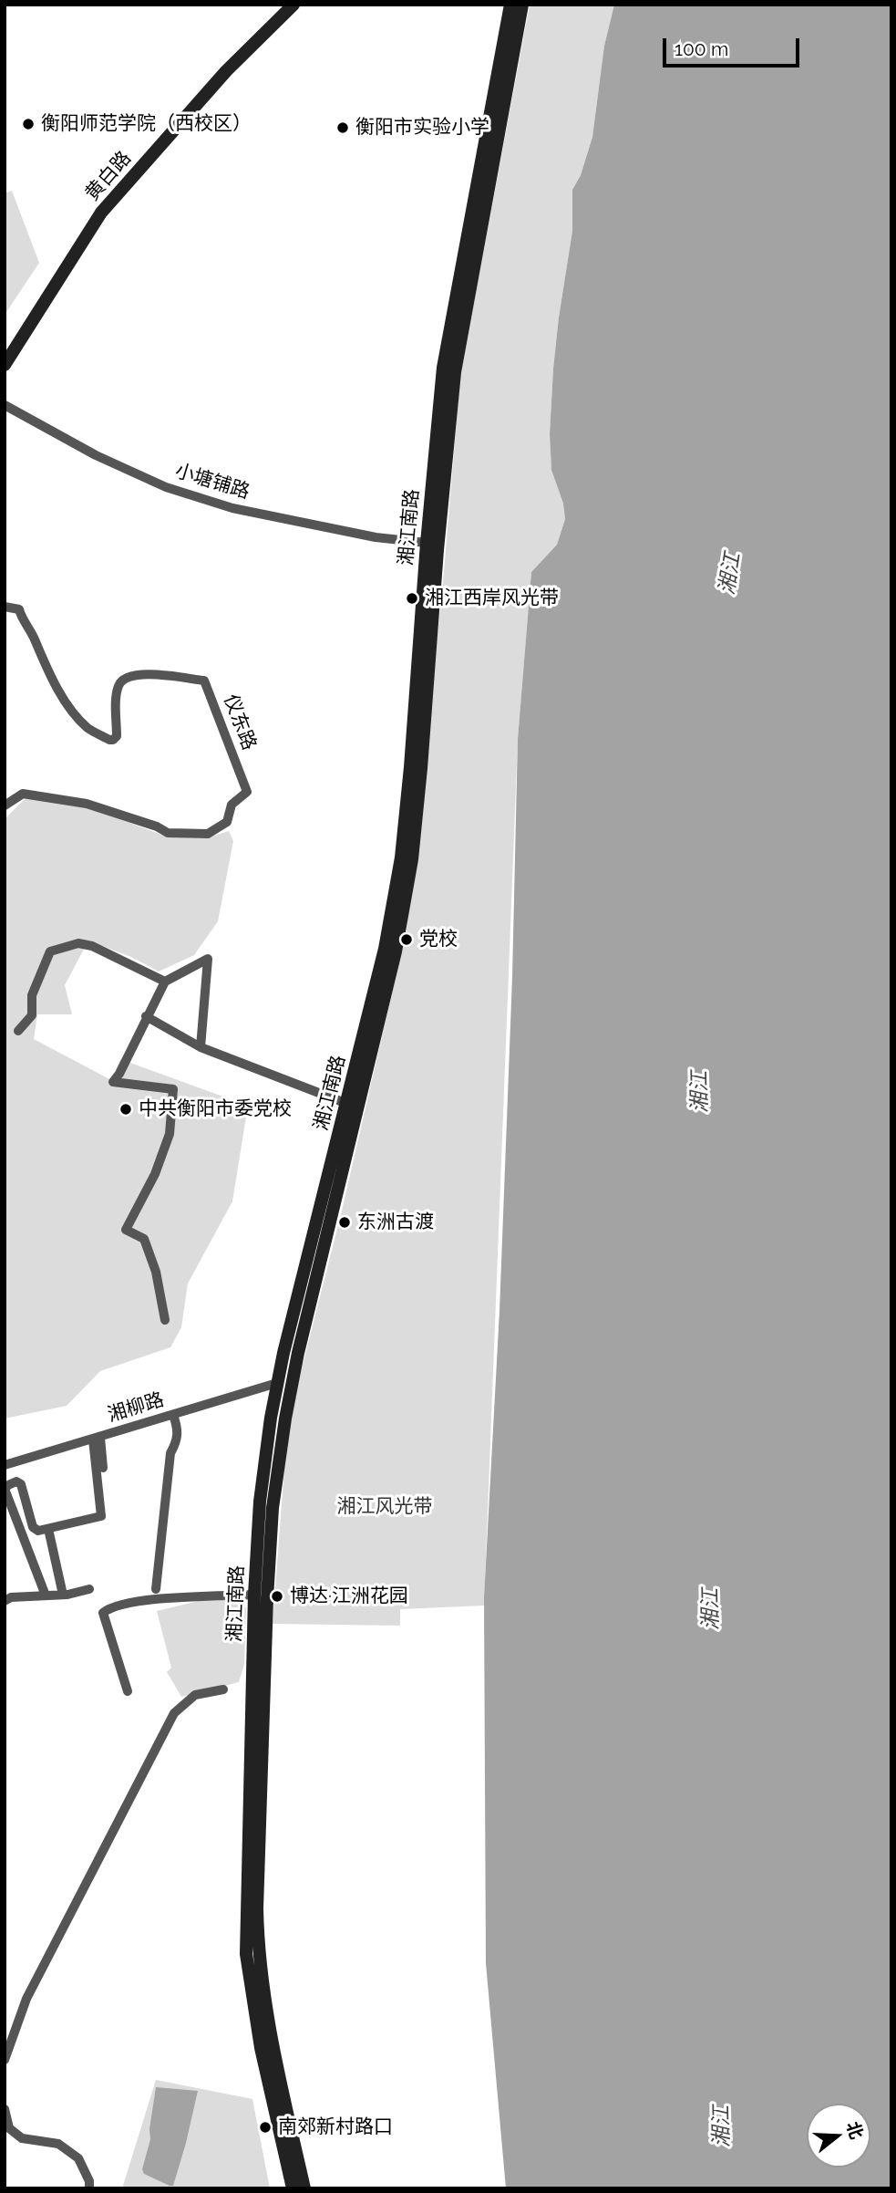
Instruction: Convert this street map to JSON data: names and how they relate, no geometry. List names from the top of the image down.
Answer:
{
  "streets": {
    "main road": ["黄白路", "湘江南路"],
    "street": ["小塘铺路", "仪东路", "湘柳路"]
  },
  "crossings": [
    ["小塘铺路", "湘江南路"],
    ["湘江南路", "湘柳路"]
  ],
  "water": ["湘江"],
  "parks": ["湘江风光带"],
  "places": [
    "衡阳师范学院（西校区）",
    "衡阳市实验小学",
    "湘江西岸风光带",
    "党校",
    "中共衡阳市委党校",
    "东洲古渡",
    "博达·江洲花园",
    "南郊新村路口"
  ],
  "scale_bar": "100 m",
  "north": "right"
}
